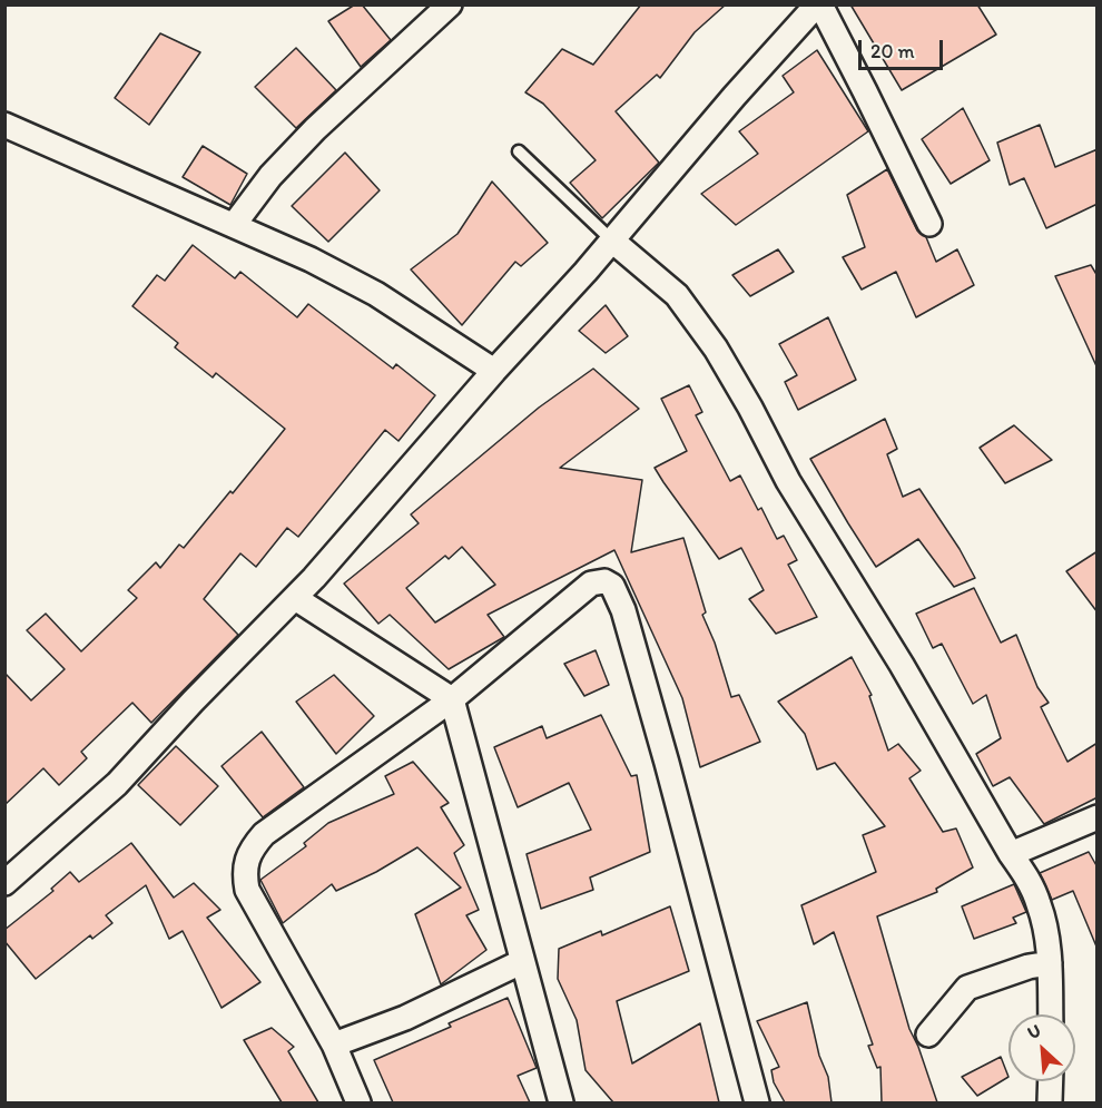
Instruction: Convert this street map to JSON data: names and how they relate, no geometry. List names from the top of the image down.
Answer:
{
  "scale_bar": "20 m",
  "north": "top left"
}
